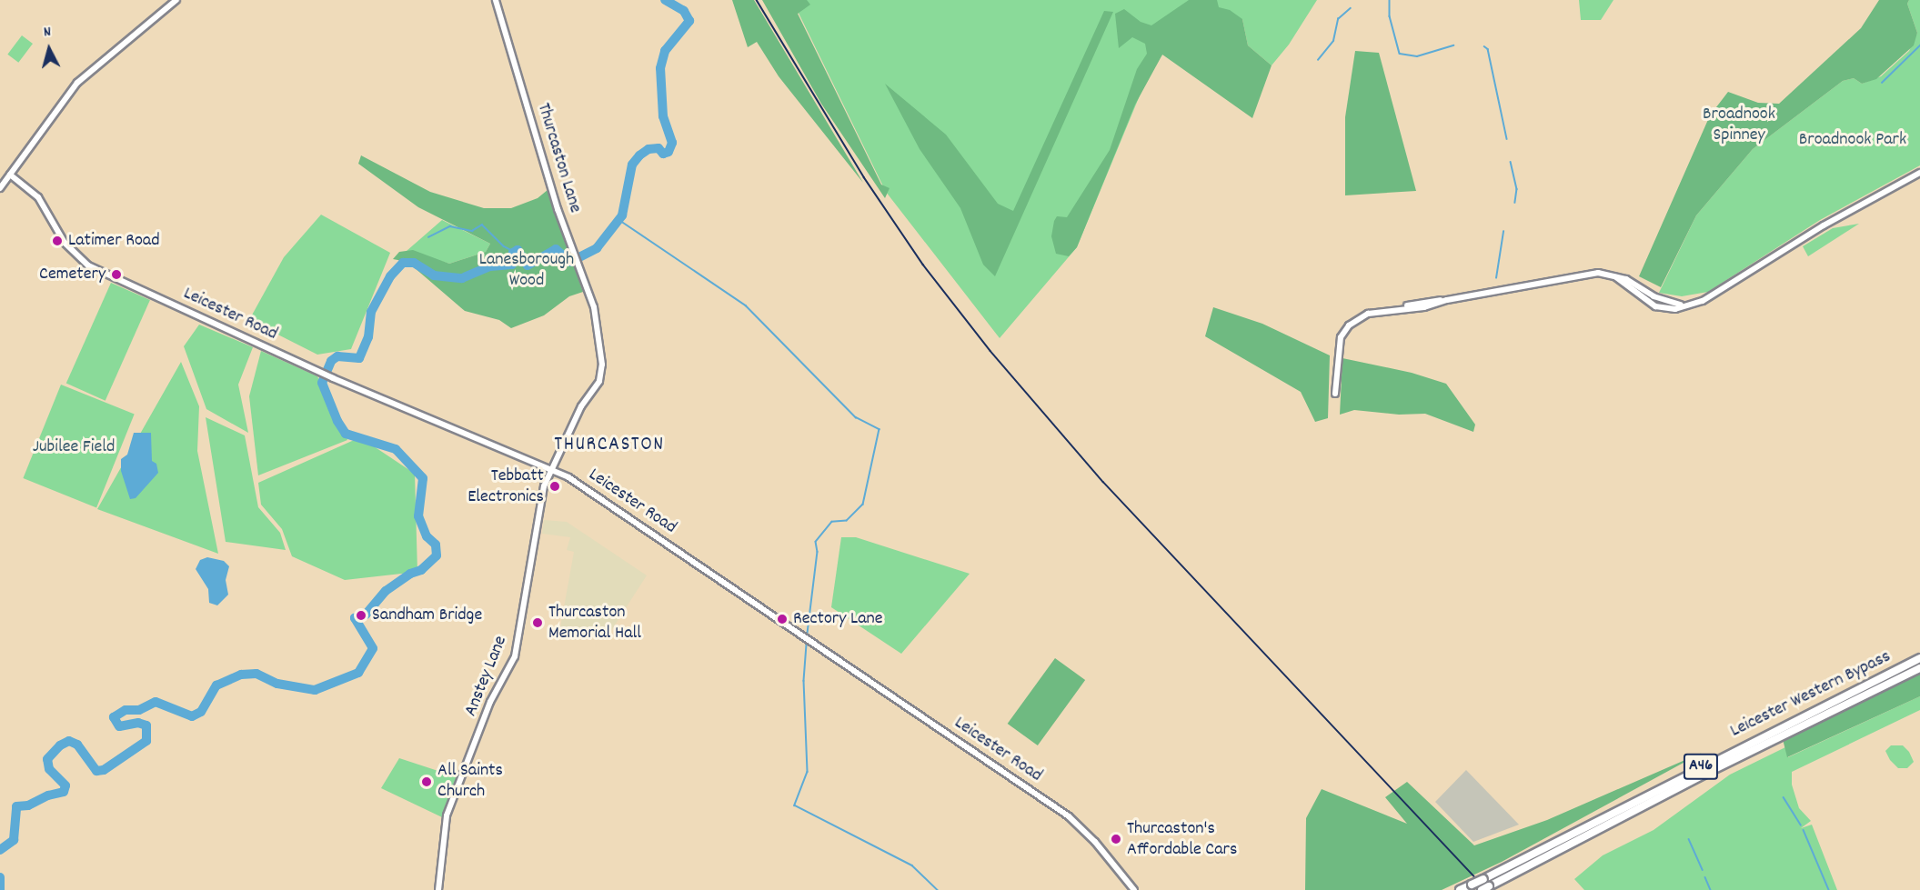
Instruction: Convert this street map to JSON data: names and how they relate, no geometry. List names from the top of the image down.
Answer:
{
  "streets": {
    "highway": ["Leicester Western Bypass", "A46"],
    "street": ["Thurcaston Lane", "Leicester Road", "Anstey Lane"]
  },
  "crossings": [
    ["Thurcaston Lane", "Anstey Lane"],
    ["Leicester Road", "Anstey Lane"]
  ],
  "districts": ["THURCASTON"],
  "parks": [
    "Broadnook Spinney",
    "Broadnook Park",
    "Lanesborough Wood",
    "Jubilee Field"
  ],
  "places": [
    "Latimer Road",
    "Cemetery",
    "Tebbatt Electronics",
    "Sandham Bridge",
    "Rectory Lane",
    "Thurcaston Memorial Hall",
    "All Saints Church",
    "Thurcaston's Affordable Cars"
  ],
  "north": "top"
}
